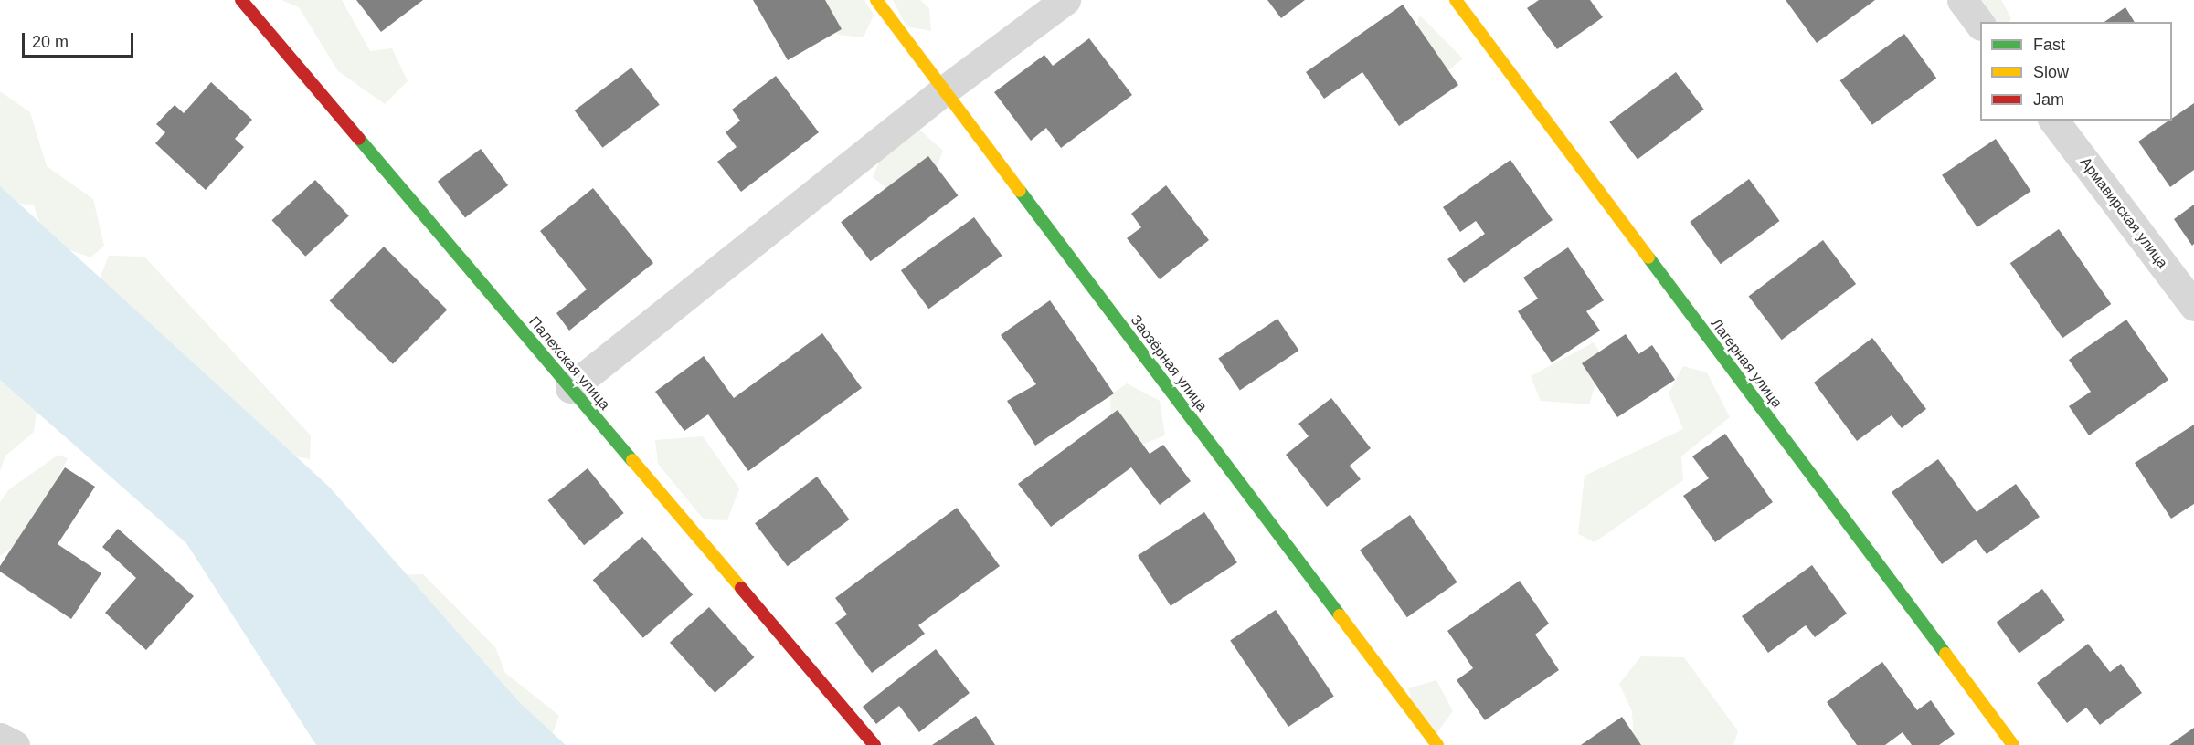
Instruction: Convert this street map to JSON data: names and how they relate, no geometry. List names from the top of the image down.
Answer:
{
  "streets": {
    "street": [
      "Армавирская улица",
      "Палехская улица",
      "Заозёрная улица",
      "Лагерная улица"
    ]
  },
  "legend": ["Fast", "Slow", "Jam"],
  "scale_bar": "20 m"
}
